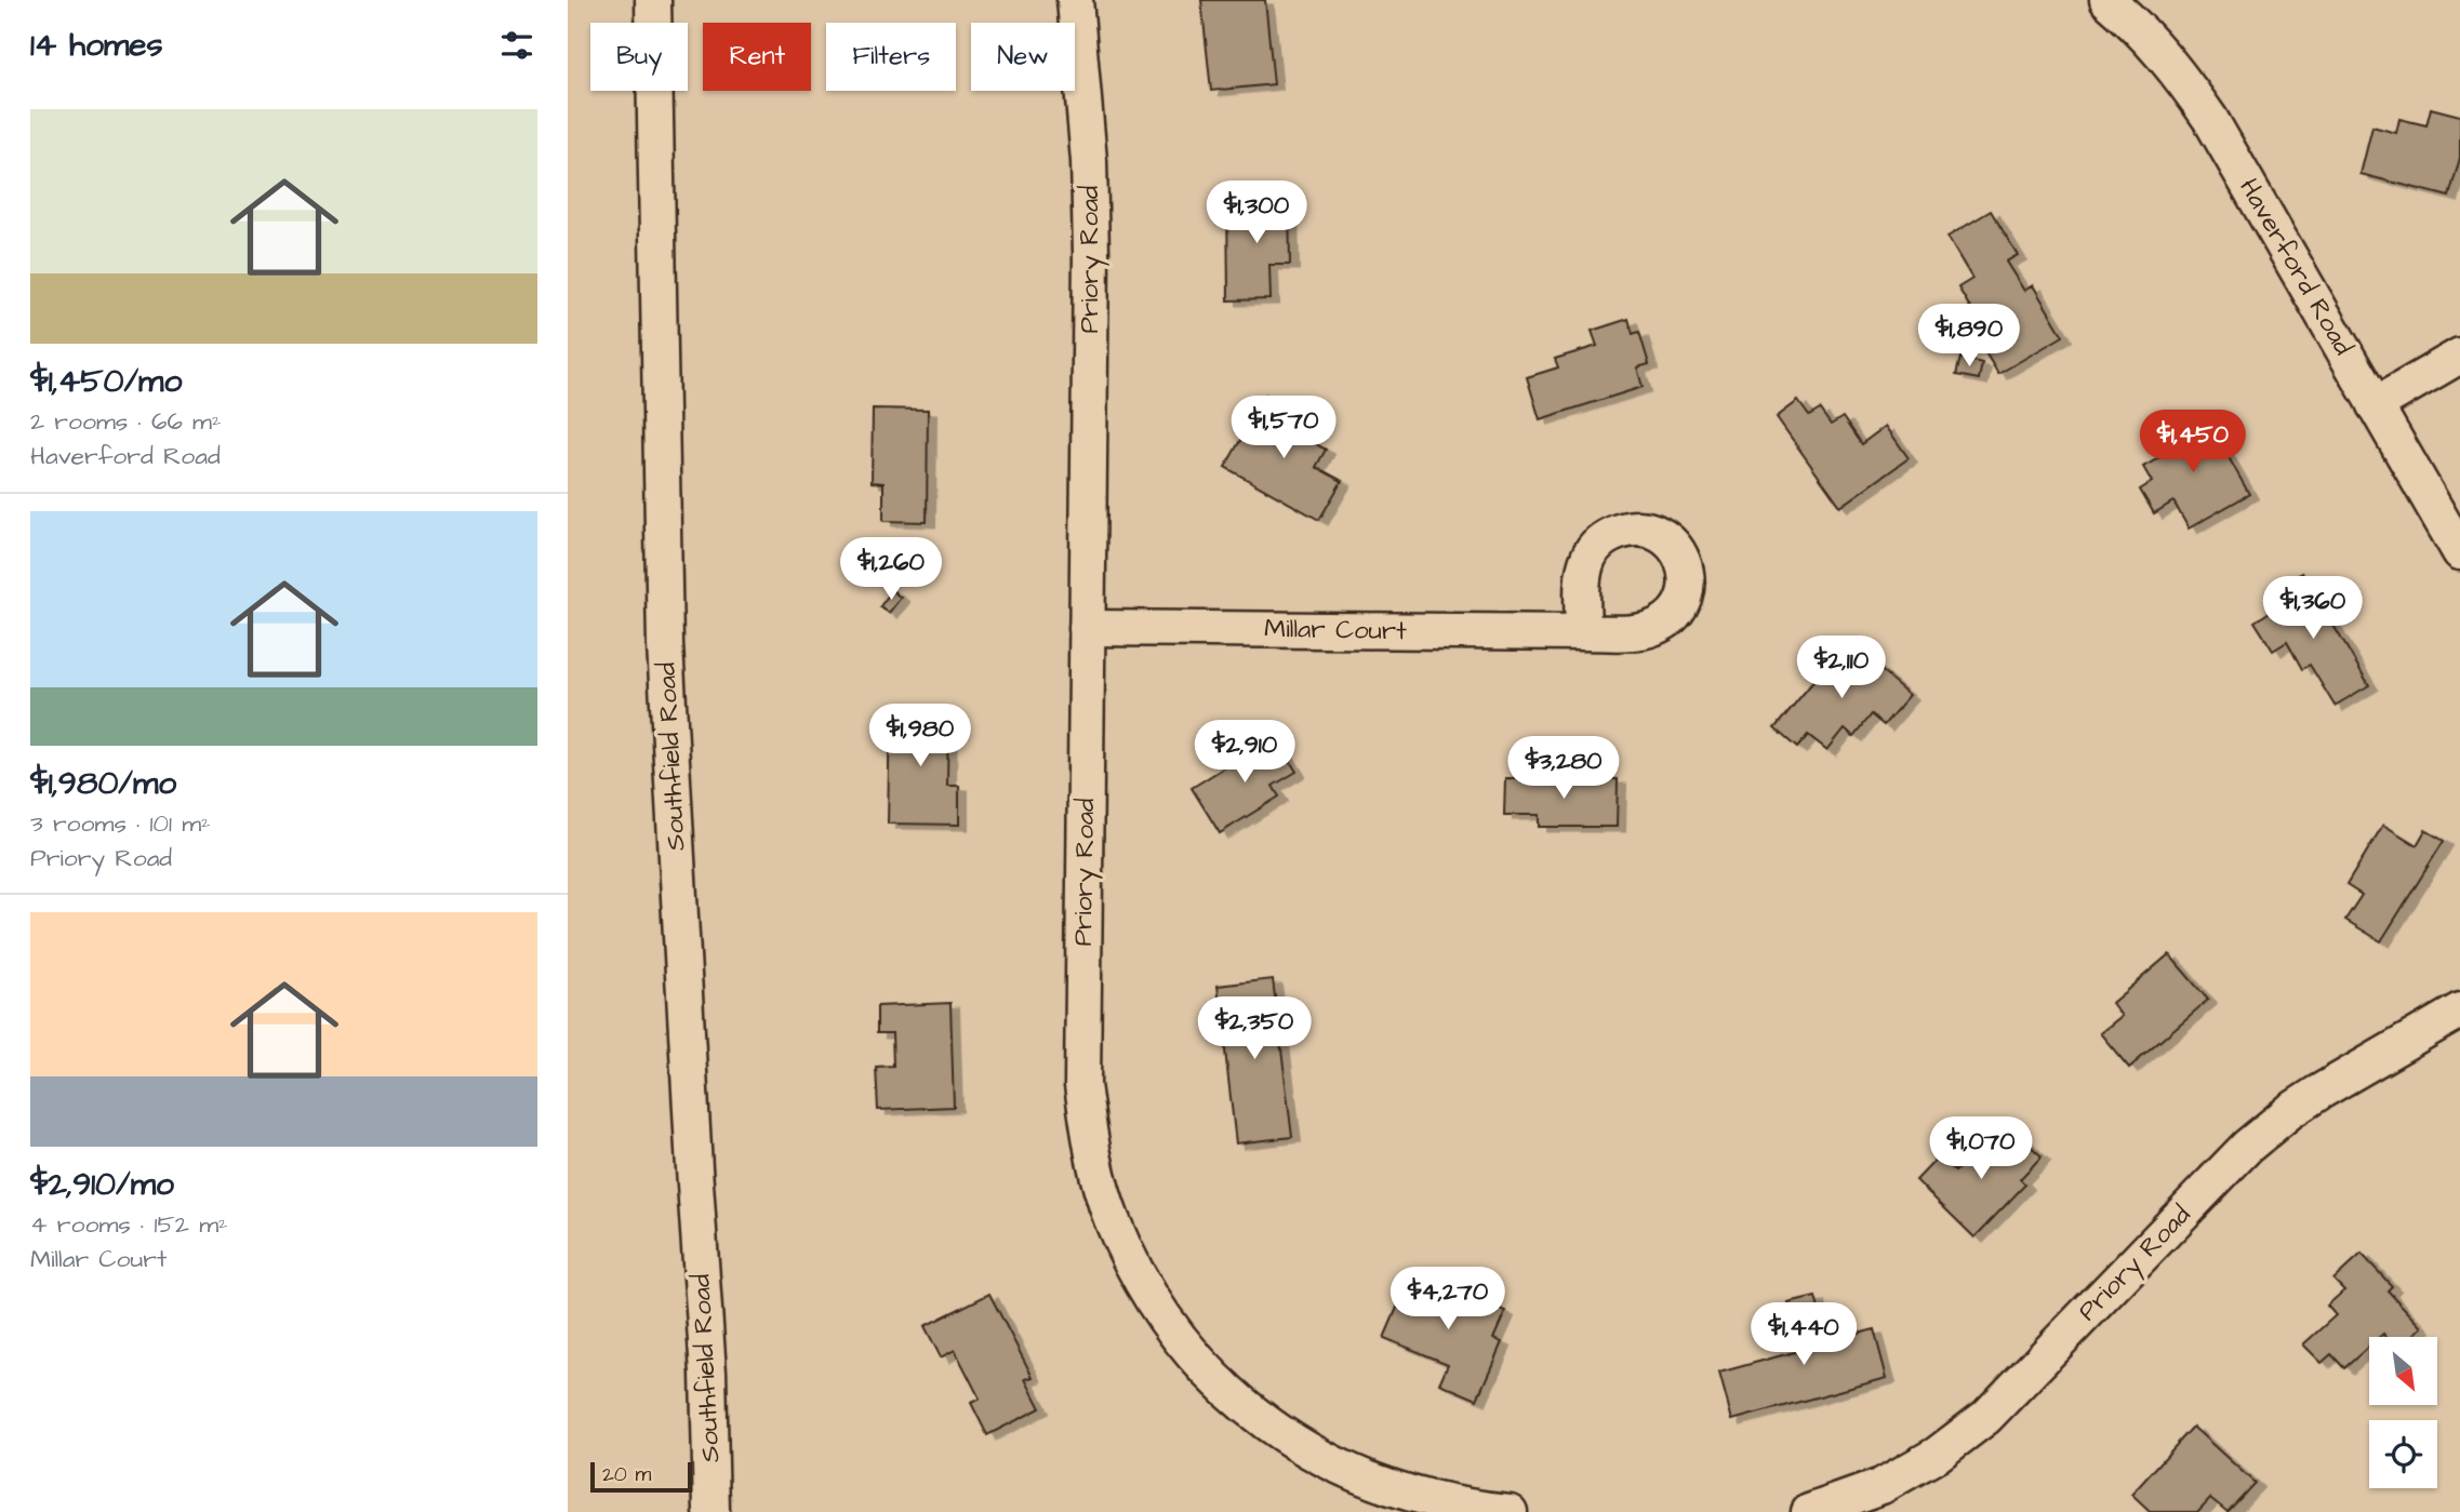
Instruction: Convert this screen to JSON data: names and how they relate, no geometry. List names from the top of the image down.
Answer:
{
  "streets": {
    "street": [
      "Priory Road",
      "Haverford Road",
      "Millar Court",
      "Southfield Road"
    ]
  },
  "crossings": [
    ["Priory Road", "Millar Court"]
  ],
  "scale_bar": "20 m",
  "north": "bottom right",
  "page": {
    "heading": "14 homes",
    "chip": [
      "Buy",
      "Rent",
      "Filters",
      "New"
    ],
    "list": [
      {
        "name": "$1,450/mo",
        "note": "2 rooms · 66 m² · Haverford Road"
      },
      {
        "name": "$1,980/mo",
        "note": "3 rooms · 101 m² · Priory Road"
      },
      {
        "name": "$2,910/mo",
        "note": "4 rooms · 152 m² · Millar Court"
      }
    ],
    "price": [
      "$1,300",
      "$1,890",
      "$1,570",
      "$1,450",
      "$1,260",
      "$1,360",
      "$2,110",
      "$1,980",
      "$2,910",
      "$3,280",
      "$2,350",
      "$1,070",
      "$4,270",
      "$1,440"
    ],
    "scale": "20 m"
  }
}
